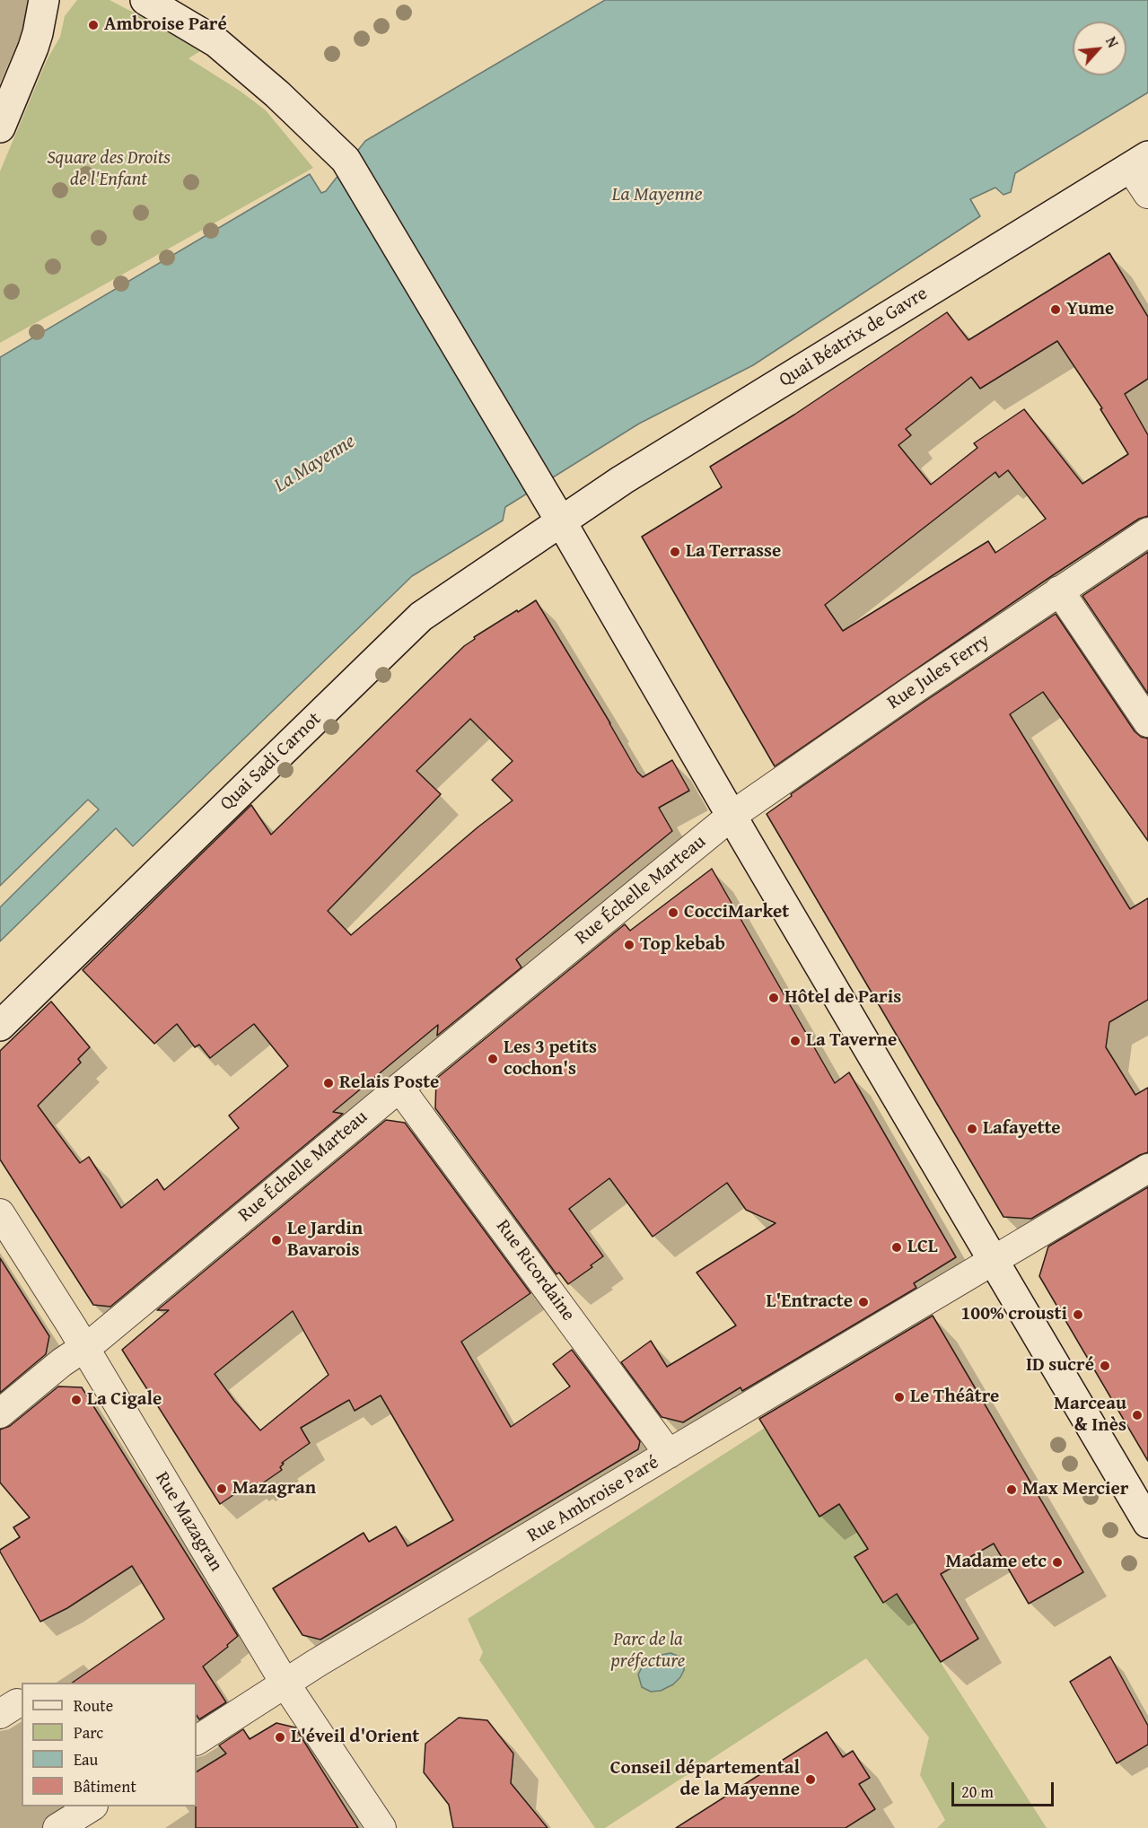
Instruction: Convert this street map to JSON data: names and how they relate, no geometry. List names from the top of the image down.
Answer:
{
  "streets": {
    "main road": ["Quai Béatrix de Gavre", "Quai Sadi Carnot"],
    "street": [
      "Rue Jules Ferry",
      "Rue Échelle Marteau",
      "Rue Ricordaine",
      "Rue Ambroise Paré",
      "Rue Mazagran"
    ]
  },
  "crossings": [
    ["Quai Béatrix de Gavre", "Quai Sadi Carnot"],
    ["Rue Jules Ferry", "Rue Échelle Marteau"],
    ["Rue Échelle Marteau", "Rue Ricordaine"],
    ["Rue Échelle Marteau", "Rue Mazagran"],
    ["Rue Ricordaine", "Rue Ambroise Paré"],
    ["Rue Ambroise Paré", "Rue Mazagran"]
  ],
  "water": ["La Mayenne"],
  "parks": ["Square des Droits de l'Enfant", "Parc de la préfecture"],
  "places": [
    "Ambroise Paré",
    "Yume",
    "La Terrasse",
    "CocciMarket",
    "Top kebab",
    "Hôtel de Paris",
    "La Taverne",
    "Les 3 petits cochon's",
    "Relais Poste",
    "Lafayette",
    "Le Jardin Bavarois",
    "LCL",
    "L'Entracte",
    "100% crousti",
    "ID sucré",
    "Le Théâtre",
    "La Cigale",
    "Marceau & Inès",
    "Mazagran",
    "Max Mercier",
    "Madame etc",
    "L'éveil d'Orient",
    "Conseil départemental de la Mayenne"
  ],
  "legend": [
    "Route",
    "Parc",
    "Eau",
    "Bâtiment"
  ],
  "scale_bar": "20 m",
  "north": "top right"
}
